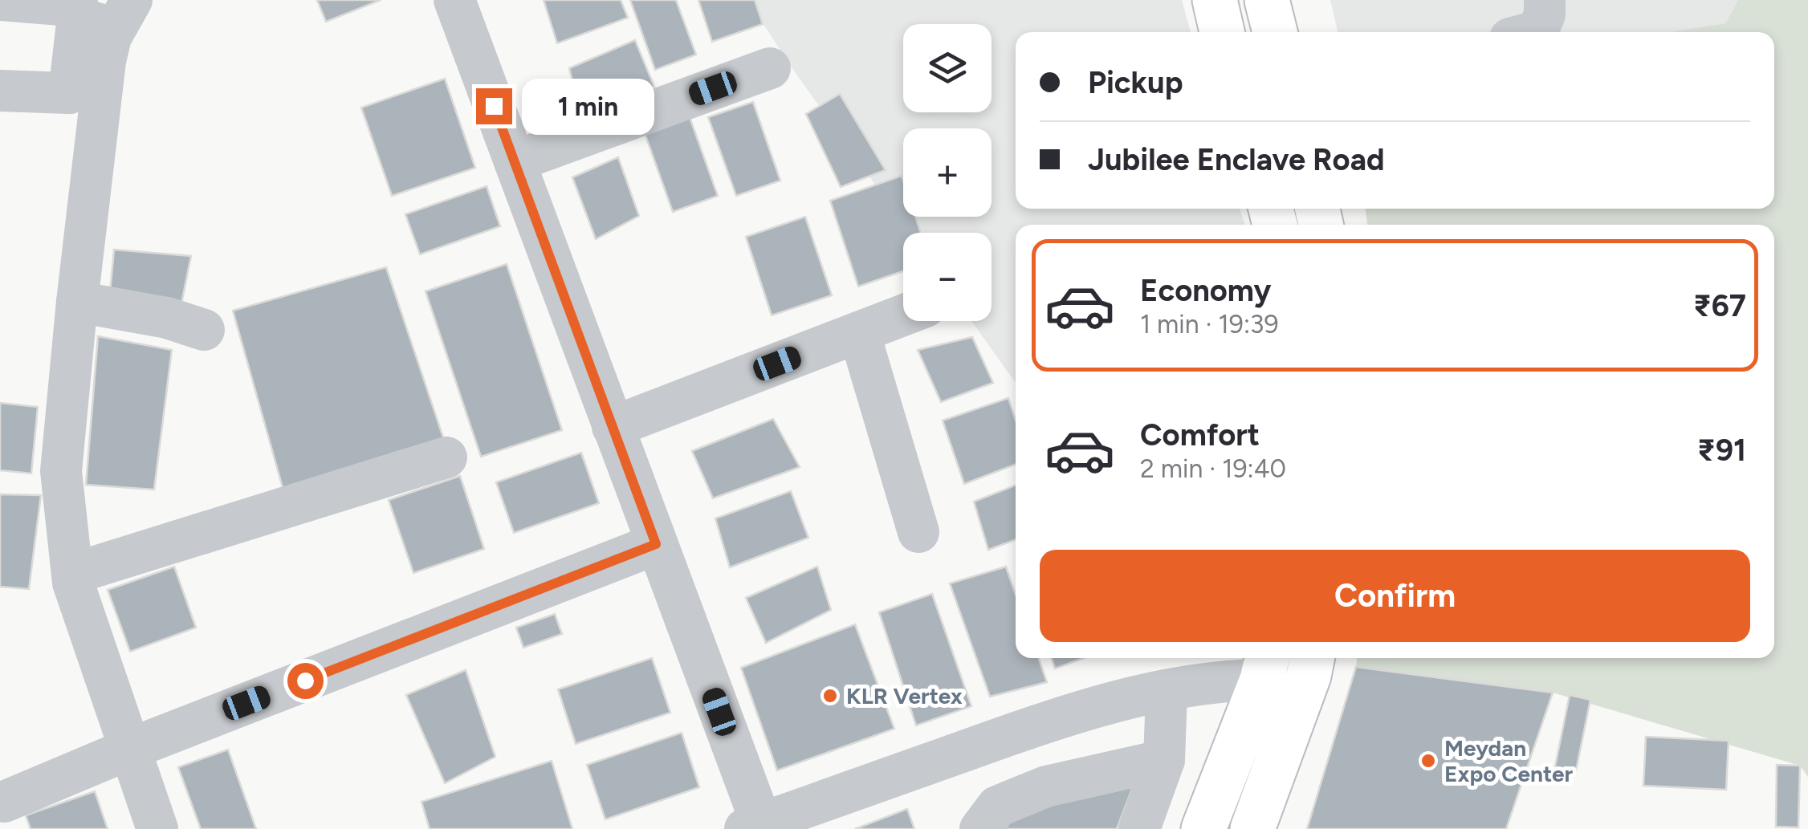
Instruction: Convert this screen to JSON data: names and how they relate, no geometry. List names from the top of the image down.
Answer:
{
  "places": ["KLR Vertex", "Meydan Expo Center"],
  "page": {
    "map_buttons": ["+", "−"],
    "banner": ["Pickup", "Jubilee Enclave Road"],
    "bubble": "1 min",
    "list": [
      {
        "name": "Economy",
        "note": "1 min · 19:39",
        "value": "₹67"
      },
      {
        "name": "Comfort",
        "note": "2 min · 19:40",
        "value": "₹91"
      }
    ],
    "buttons": "Confirm"
  }
}
